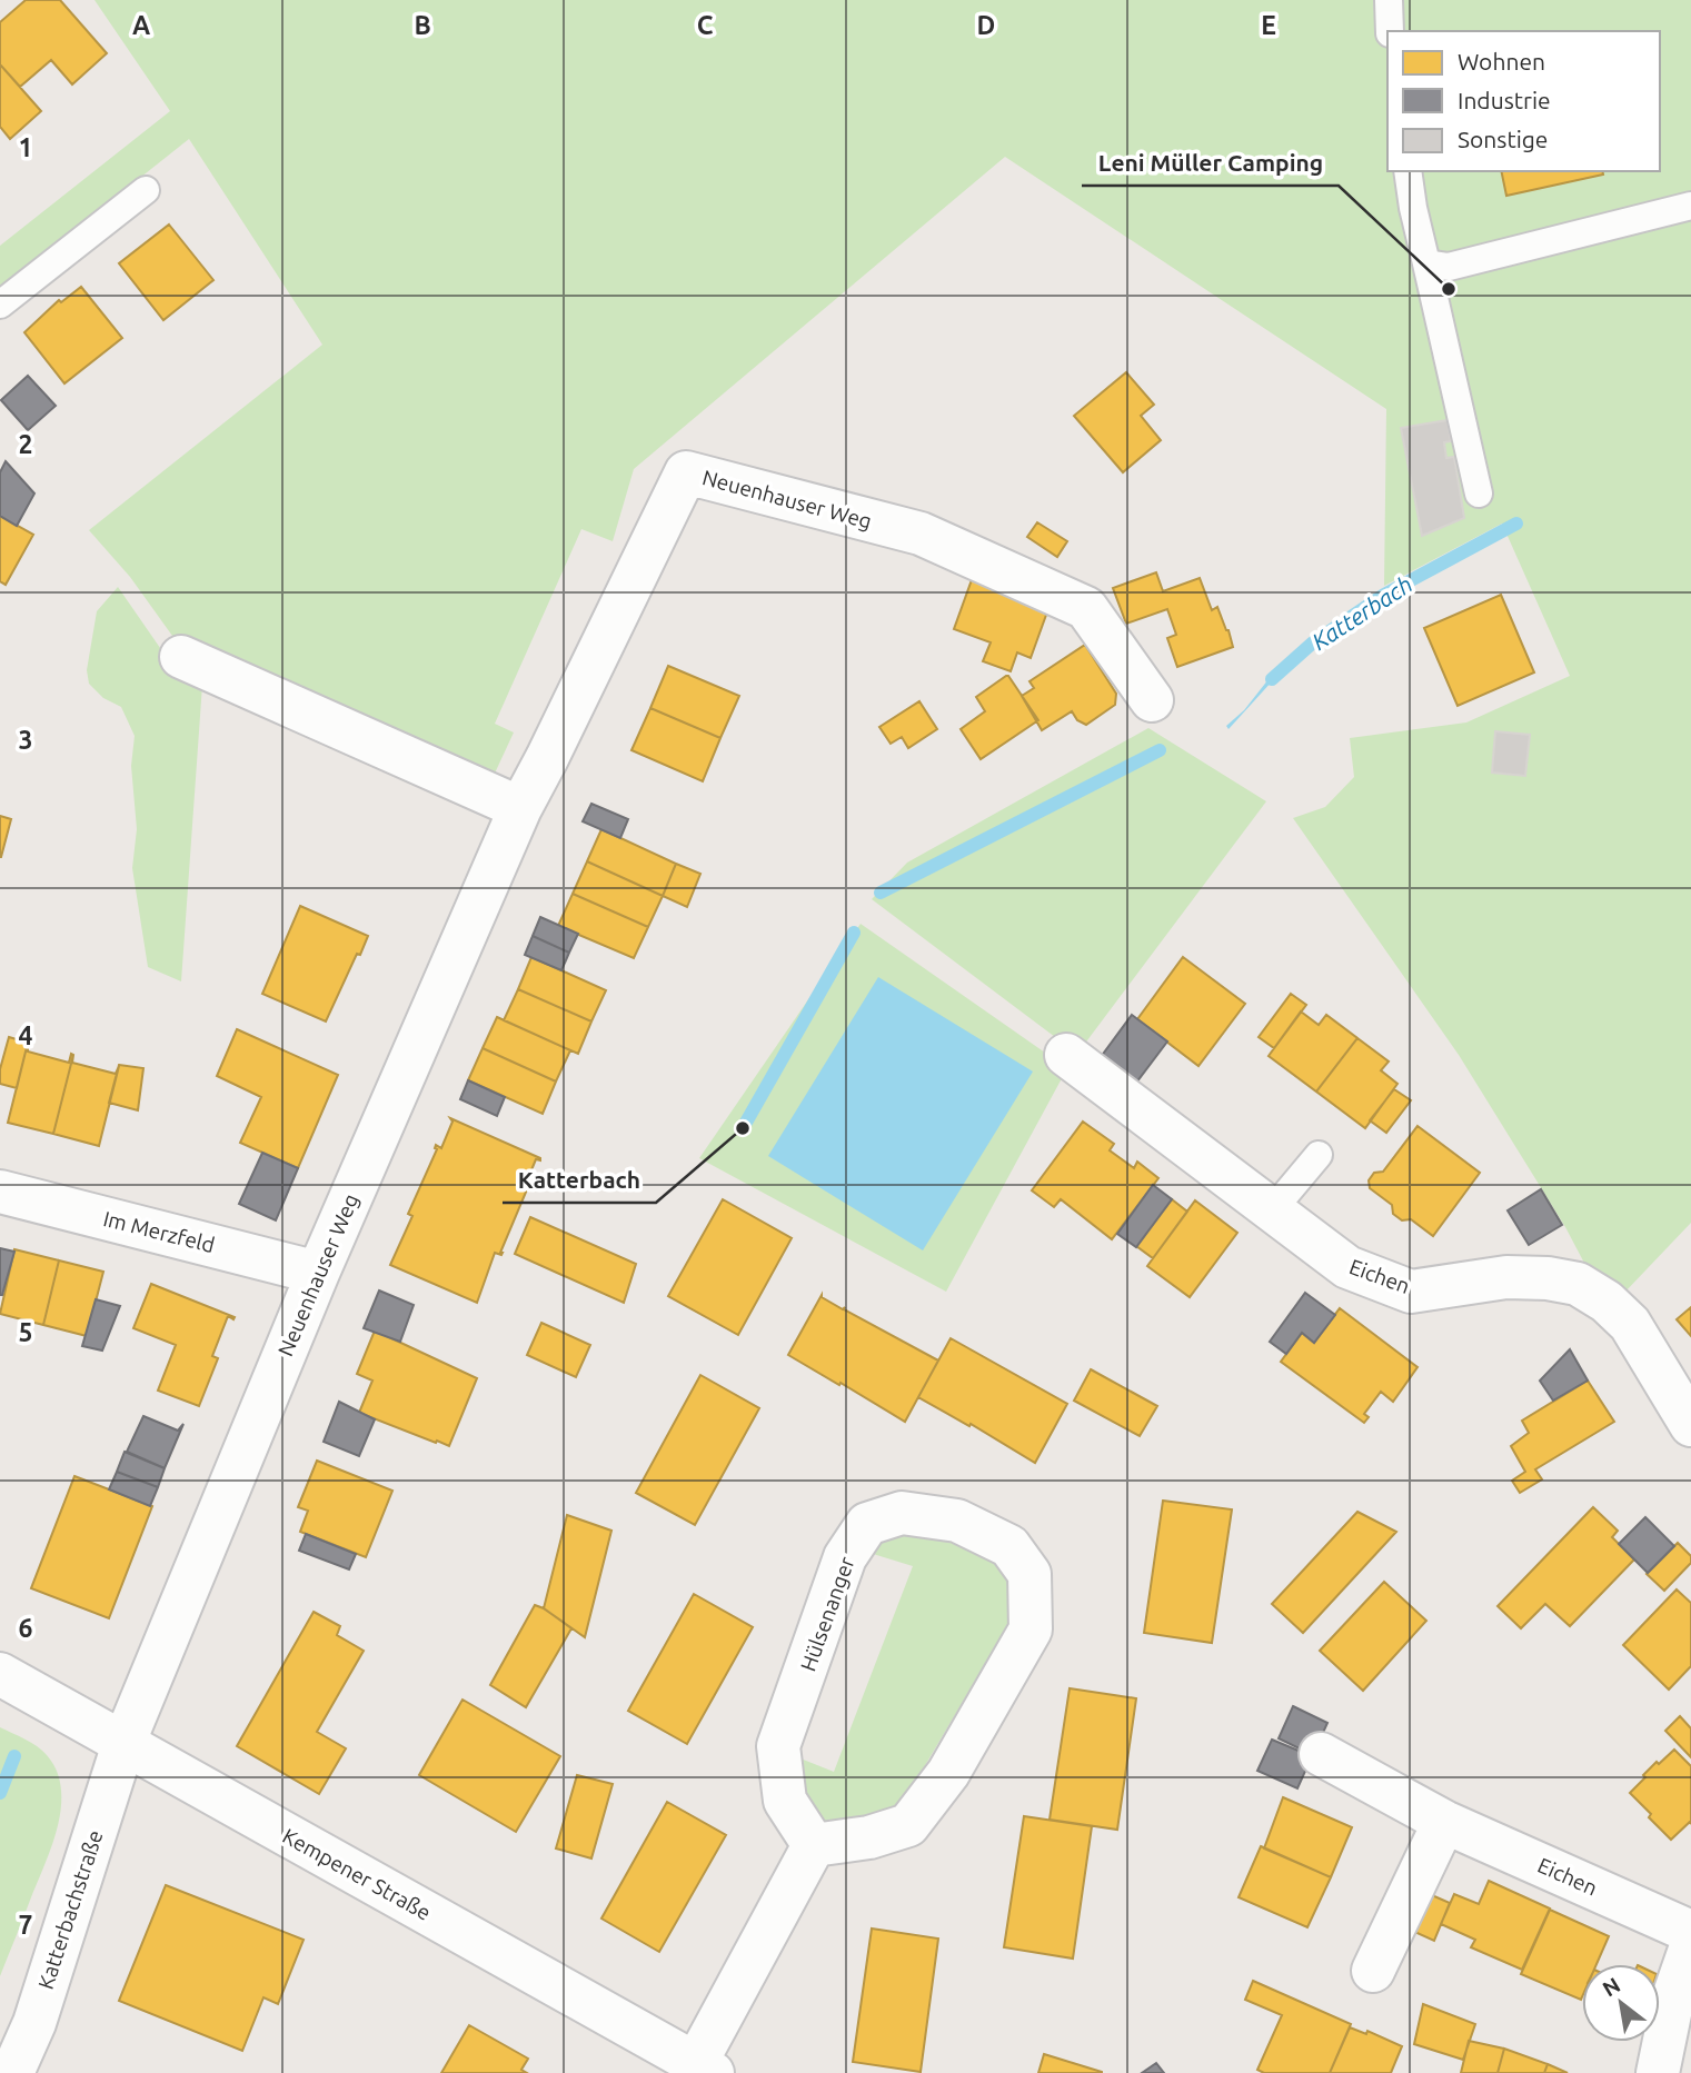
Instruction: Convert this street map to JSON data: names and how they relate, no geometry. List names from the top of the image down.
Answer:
{
  "streets": {
    "street": [
      "Neuenhauser Weg",
      "Im Merzfeld",
      "Eichen",
      "Hülsenanger",
      "Kempener Straße",
      "Katterbachstraße"
    ]
  },
  "crossings": [
    ["Neuenhauser Weg", "Im Merzfeld"],
    ["Neuenhauser Weg", "Kempener Straße"],
    ["Neuenhauser Weg", "Katterbachstraße"],
    ["Kempener Straße", "Katterbachstraße"]
  ],
  "water": ["Katterbach"],
  "places": ["Leni Müller Camping", "Katterbach"],
  "legend": ["Wohnen", "Industrie", "Sonstige"],
  "north": "top left",
  "grid": {
    "columns": [
      "A",
      "B",
      "C",
      "D",
      "E"
    ],
    "rows": [
      "1",
      "2",
      "3",
      "4",
      "5",
      "6",
      "7"
    ]
  }
}
